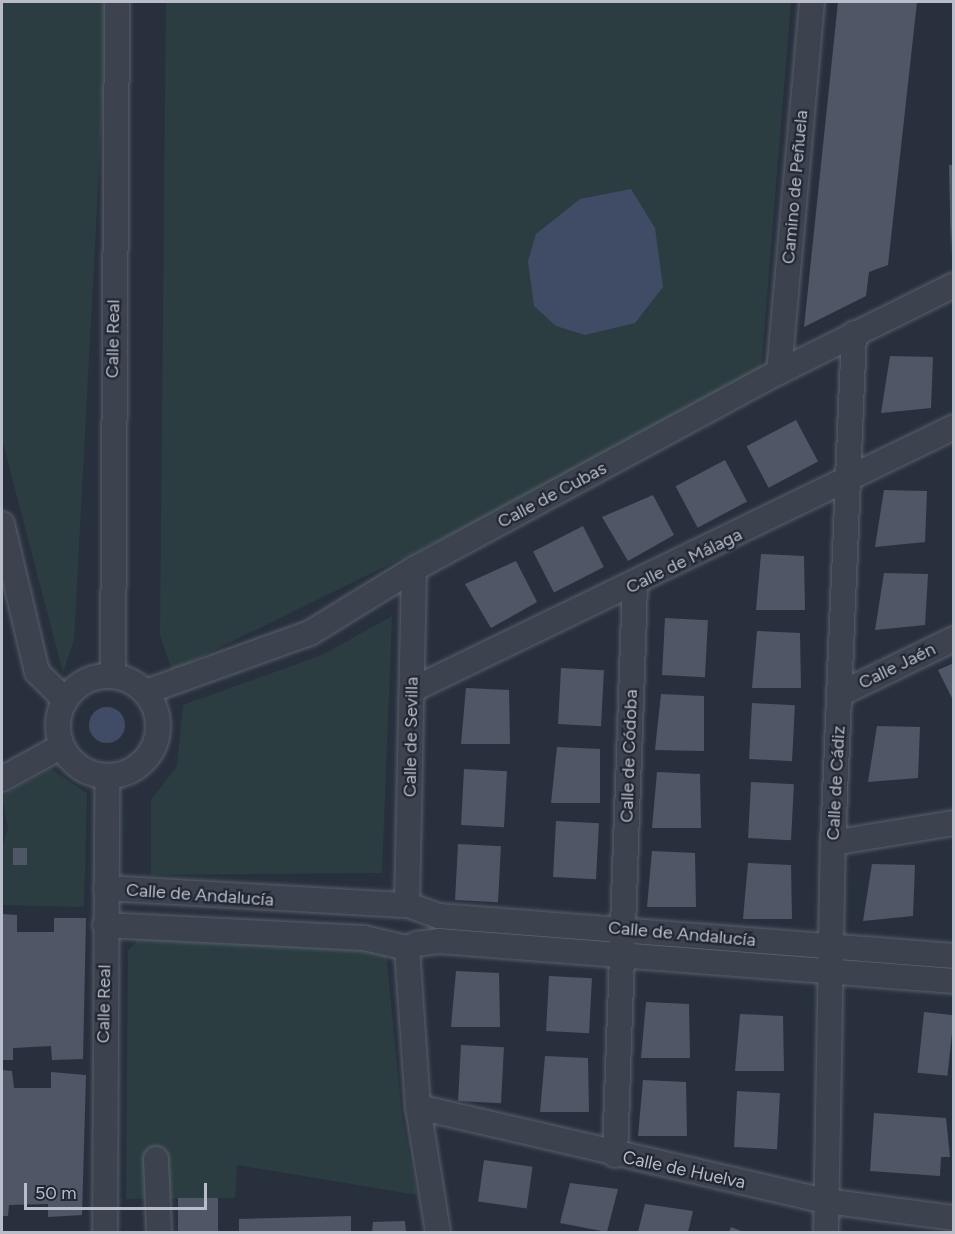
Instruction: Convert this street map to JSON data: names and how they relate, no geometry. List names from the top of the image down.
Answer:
{
  "streets": {
    "street": [
      "Camino de Peñuela",
      "Calle Real",
      "Calle de Cubas",
      "Calle de Málaga",
      "Calle Jaén",
      "Calle de Sevilla",
      "Calle de Códoba",
      "Calle de Cádiz",
      "Calle de Andalucía",
      "Calle de Huelva"
    ]
  },
  "crossings": [
    ["Camino de Peñuela", "Calle de Cubas"],
    ["Calle Real", "Calle de Cubas"],
    ["Calle Real", "Calle de Andalucía"],
    ["Calle de Cubas", "Calle de Sevilla"],
    ["Calle de Cubas", "Calle de Cádiz"],
    ["Calle de Málaga", "Calle de Sevilla"],
    ["Calle de Málaga", "Calle de Códoba"],
    ["Calle de Málaga", "Calle de Cádiz"],
    ["Calle Jaén", "Calle de Cádiz"],
    ["Calle de Sevilla", "Calle de Andalucía"],
    ["Calle de Códoba", "Calle de Andalucía"],
    ["Calle de Códoba", "Calle de Huelva"],
    ["Calle de Cádiz", "Calle de Andalucía"],
    ["Calle de Cádiz", "Calle de Huelva"]
  ],
  "scale_bar": "50 m"
}
